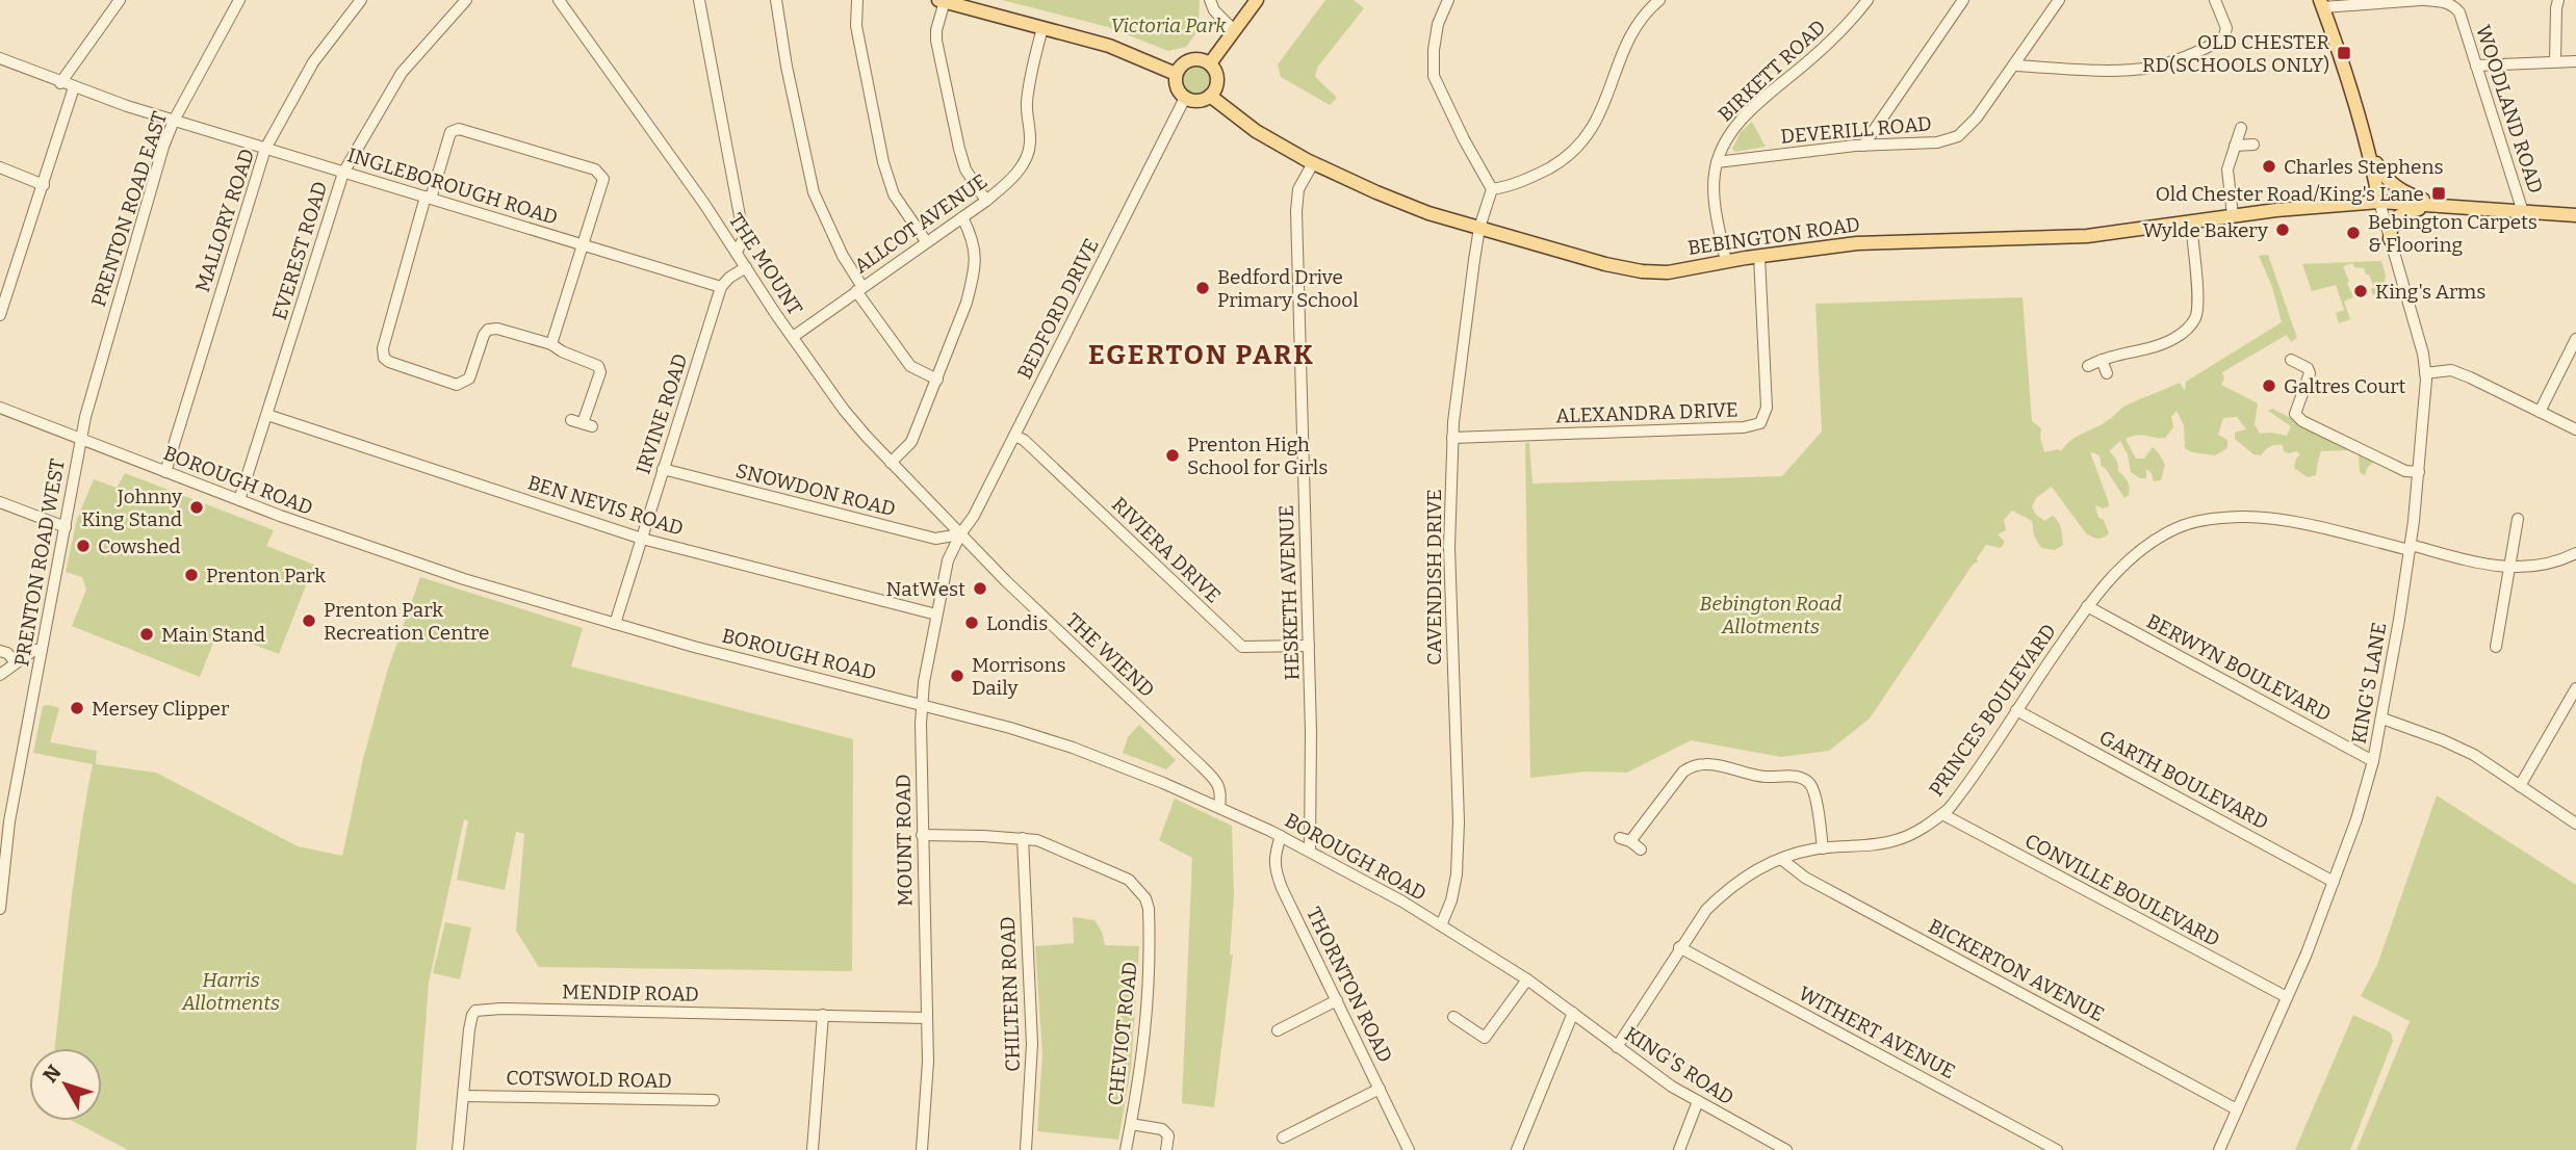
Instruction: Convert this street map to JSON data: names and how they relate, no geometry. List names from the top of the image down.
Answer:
{
  "streets": {
    "main road": ["BEBINGTON ROAD"],
    "street": [
      "BIRKETT ROAD",
      "WOODLAND ROAD",
      "DEVERILL ROAD",
      "INGLEBOROUGH ROAD",
      "PRENTON ROAD EAST",
      "MALLORY ROAD",
      "ALLCOT AVENUE",
      "EVEREST ROAD",
      "THE MOUNT",
      "BEDFORD DRIVE",
      "ALEXANDRA DRIVE",
      "IRVINE ROAD",
      "BOROUGH ROAD",
      "SNOWDON ROAD",
      "BEN NEVIS ROAD",
      "RIVIERA DRIVE",
      "PRENTON ROAD WEST",
      "CAVENDISH DRIVE",
      "HESKETH AVENUE",
      "THE WIEND",
      "BERWYN BOULEVARD",
      "KING'S LANE",
      "PRINCES BOULEVARD",
      "GARTH BOULEVARD",
      "MOUNT ROAD",
      "CONVILLE BOULEVARD",
      "BICKERTON AVENUE",
      "THORNTON ROAD",
      "MENDIP ROAD",
      "CHILTERN ROAD",
      "WITHERT AVENUE",
      "CHEVIOT ROAD",
      "KING'S ROAD",
      "COTSWOLD ROAD"
    ]
  },
  "crossings": [
    ["BIRKETT ROAD", "DEVERILL ROAD"],
    ["BIRKETT ROAD", "BEBINGTON ROAD"],
    ["WOODLAND ROAD", "BEBINGTON ROAD"],
    ["INGLEBOROUGH ROAD", "PRENTON ROAD EAST"],
    ["INGLEBOROUGH ROAD", "MALLORY ROAD"],
    ["INGLEBOROUGH ROAD", "EVEREST ROAD"],
    ["INGLEBOROUGH ROAD", "IRVINE ROAD"],
    ["PRENTON ROAD EAST", "BOROUGH ROAD"],
    ["PRENTON ROAD EAST", "PRENTON ROAD WEST"],
    ["MALLORY ROAD", "BOROUGH ROAD"],
    ["ALLCOT AVENUE", "THE MOUNT"],
    ["BEBINGTON ROAD", "BEDFORD DRIVE"],
    ["BEBINGTON ROAD", "ALEXANDRA DRIVE"],
    ["BEBINGTON ROAD", "CAVENDISH DRIVE"],
    ["BEBINGTON ROAD", "HESKETH AVENUE"],
    ["BEBINGTON ROAD", "KING'S LANE"],
    ["EVEREST ROAD", "BOROUGH ROAD"],
    ["EVEREST ROAD", "BEN NEVIS ROAD"],
    ["THE MOUNT", "BEDFORD DRIVE"],
    ["THE MOUNT", "SNOWDON ROAD"],
    ["THE MOUNT", "THE WIEND"],
    ["THE MOUNT", "MOUNT ROAD"],
    ["BEDFORD DRIVE", "SNOWDON ROAD"],
    ["BEDFORD DRIVE", "RIVIERA DRIVE"],
    ["BEDFORD DRIVE", "THE WIEND"],
    ["BEDFORD DRIVE", "MOUNT ROAD"],
    ["ALEXANDRA DRIVE", "CAVENDISH DRIVE"],
    ["IRVINE ROAD", "BOROUGH ROAD"],
    ["IRVINE ROAD", "SNOWDON ROAD"],
    ["IRVINE ROAD", "BEN NEVIS ROAD"],
    ["BOROUGH ROAD", "PRENTON ROAD WEST"],
    ["BOROUGH ROAD", "CAVENDISH DRIVE"],
    ["BOROUGH ROAD", "HESKETH AVENUE"],
    ["BOROUGH ROAD", "THE WIEND"],
    ["BOROUGH ROAD", "MOUNT ROAD"],
    ["BOROUGH ROAD", "THORNTON ROAD"],
    ["BOROUGH ROAD", "KING'S ROAD"],
    ["SNOWDON ROAD", "THE WIEND"],
    ["SNOWDON ROAD", "MOUNT ROAD"],
    ["BEN NEVIS ROAD", "MOUNT ROAD"],
    ["RIVIERA DRIVE", "HESKETH AVENUE"],
    ["THE WIEND", "MOUNT ROAD"],
    ["BERWYN BOULEVARD", "KING'S LANE"],
    ["BERWYN BOULEVARD", "PRINCES BOULEVARD"],
    ["KING'S LANE", "PRINCES BOULEVARD"],
    ["KING'S LANE", "GARTH BOULEVARD"],
    ["KING'S LANE", "CONVILLE BOULEVARD"],
    ["KING'S LANE", "BICKERTON AVENUE"],
    ["PRINCES BOULEVARD", "GARTH BOULEVARD"],
    ["PRINCES BOULEVARD", "CONVILLE BOULEVARD"],
    ["PRINCES BOULEVARD", "BICKERTON AVENUE"],
    ["PRINCES BOULEVARD", "WITHERT AVENUE"],
    ["PRINCES BOULEVARD", "KING'S ROAD"],
    ["MOUNT ROAD", "MENDIP ROAD"],
    ["MOUNT ROAD", "CHEVIOT ROAD"],
    ["MENDIP ROAD", "COTSWOLD ROAD"],
    ["CHILTERN ROAD", "CHEVIOT ROAD"]
  ],
  "districts": ["EGERTON PARK"],
  "parks": ["Victoria Park", "Bebington Road Allotments", "Harris Allotments"],
  "places": {
    "transit": ["OLD CHESTER RD(SCHOOLS ONLY)", "Old Chester Road/King's Lane"],
    "other": [
      "Charles Stephens",
      "Wylde Bakery",
      "Bebington Carpets & Flooring",
      "Bedford Drive Primary School",
      "King's Arms",
      "Galtres Court",
      "Prenton High School for Girls",
      "Johnny King Stand",
      "Cowshed",
      "Prenton Park",
      "NatWest",
      "Prenton Park Recreation Centre",
      "Londis",
      "Main Stand",
      "Morrisons Daily",
      "Mersey Clipper"
    ]
  },
  "north": "top left"
}
